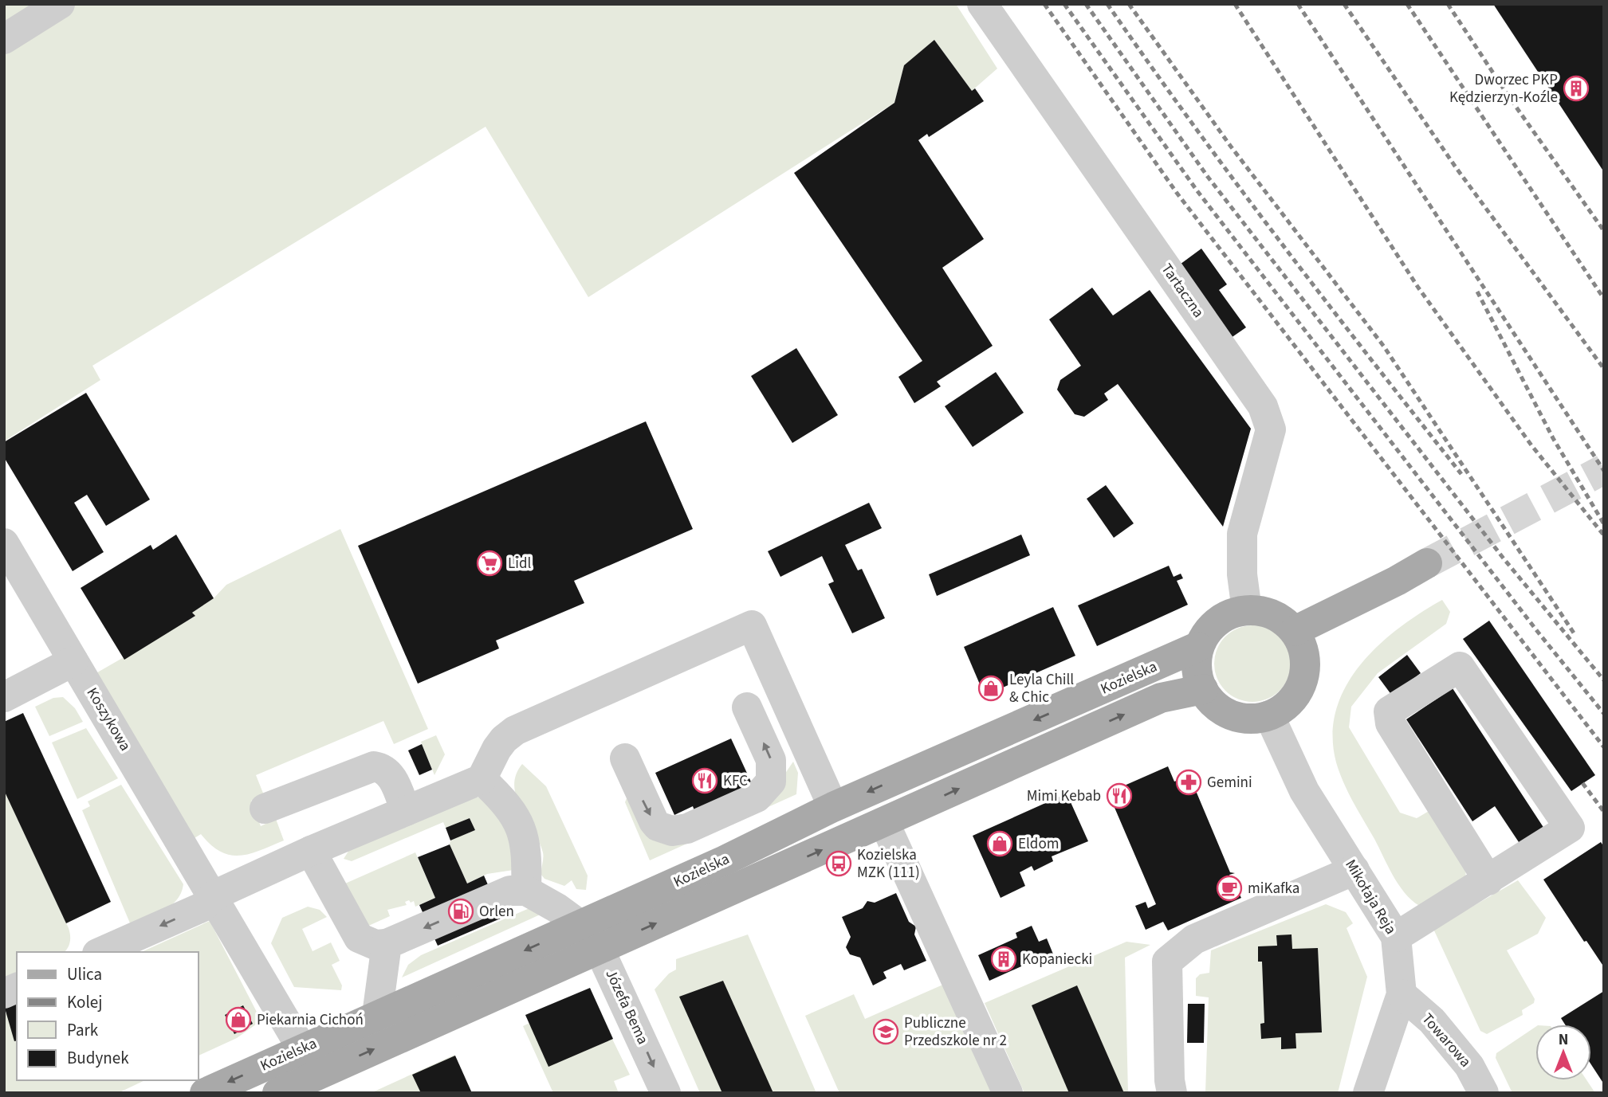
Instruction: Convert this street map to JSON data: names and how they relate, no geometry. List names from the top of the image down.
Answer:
{
  "streets": {
    "main road": ["Kozielska"],
    "street": [
      "Tartaczna",
      "Koszykowa",
      "Mikołaja Reja",
      "Józefa Bema",
      "Towarowa"
    ]
  },
  "crossings": [
    ["Tartaczna", "Kozielska"],
    ["Tartaczna", "Mikołaja Reja"],
    ["Kozielska", "Koszykowa"],
    ["Kozielska", "Mikołaja Reja"],
    ["Kozielska", "Józefa Bema"],
    ["Mikołaja Reja", "Towarowa"]
  ],
  "one_way": ["Józefa Bema"],
  "places": {
    "building": ["Dworzec PKP Kędzierzyn-Koźle", "Kopaniecki"],
    "supermarket": ["Lidl"],
    "shop": ["Leyla Chill & Chic", "Eldom", "Piekarnia Cichoń"],
    "restaurant": ["KFC", "Mimi Kebab"],
    "pharmacy": ["Gemini"],
    "bus stop": ["Kozielska MZK (111)"],
    "cafe": ["miKafka"],
    "fuel station": ["Orlen"],
    "school or university": ["Publiczne Przedszkole nr 2"]
  },
  "legend": [
    "Ulica",
    "Kolej",
    "Park",
    "Budynek"
  ],
  "north": "top"
}
